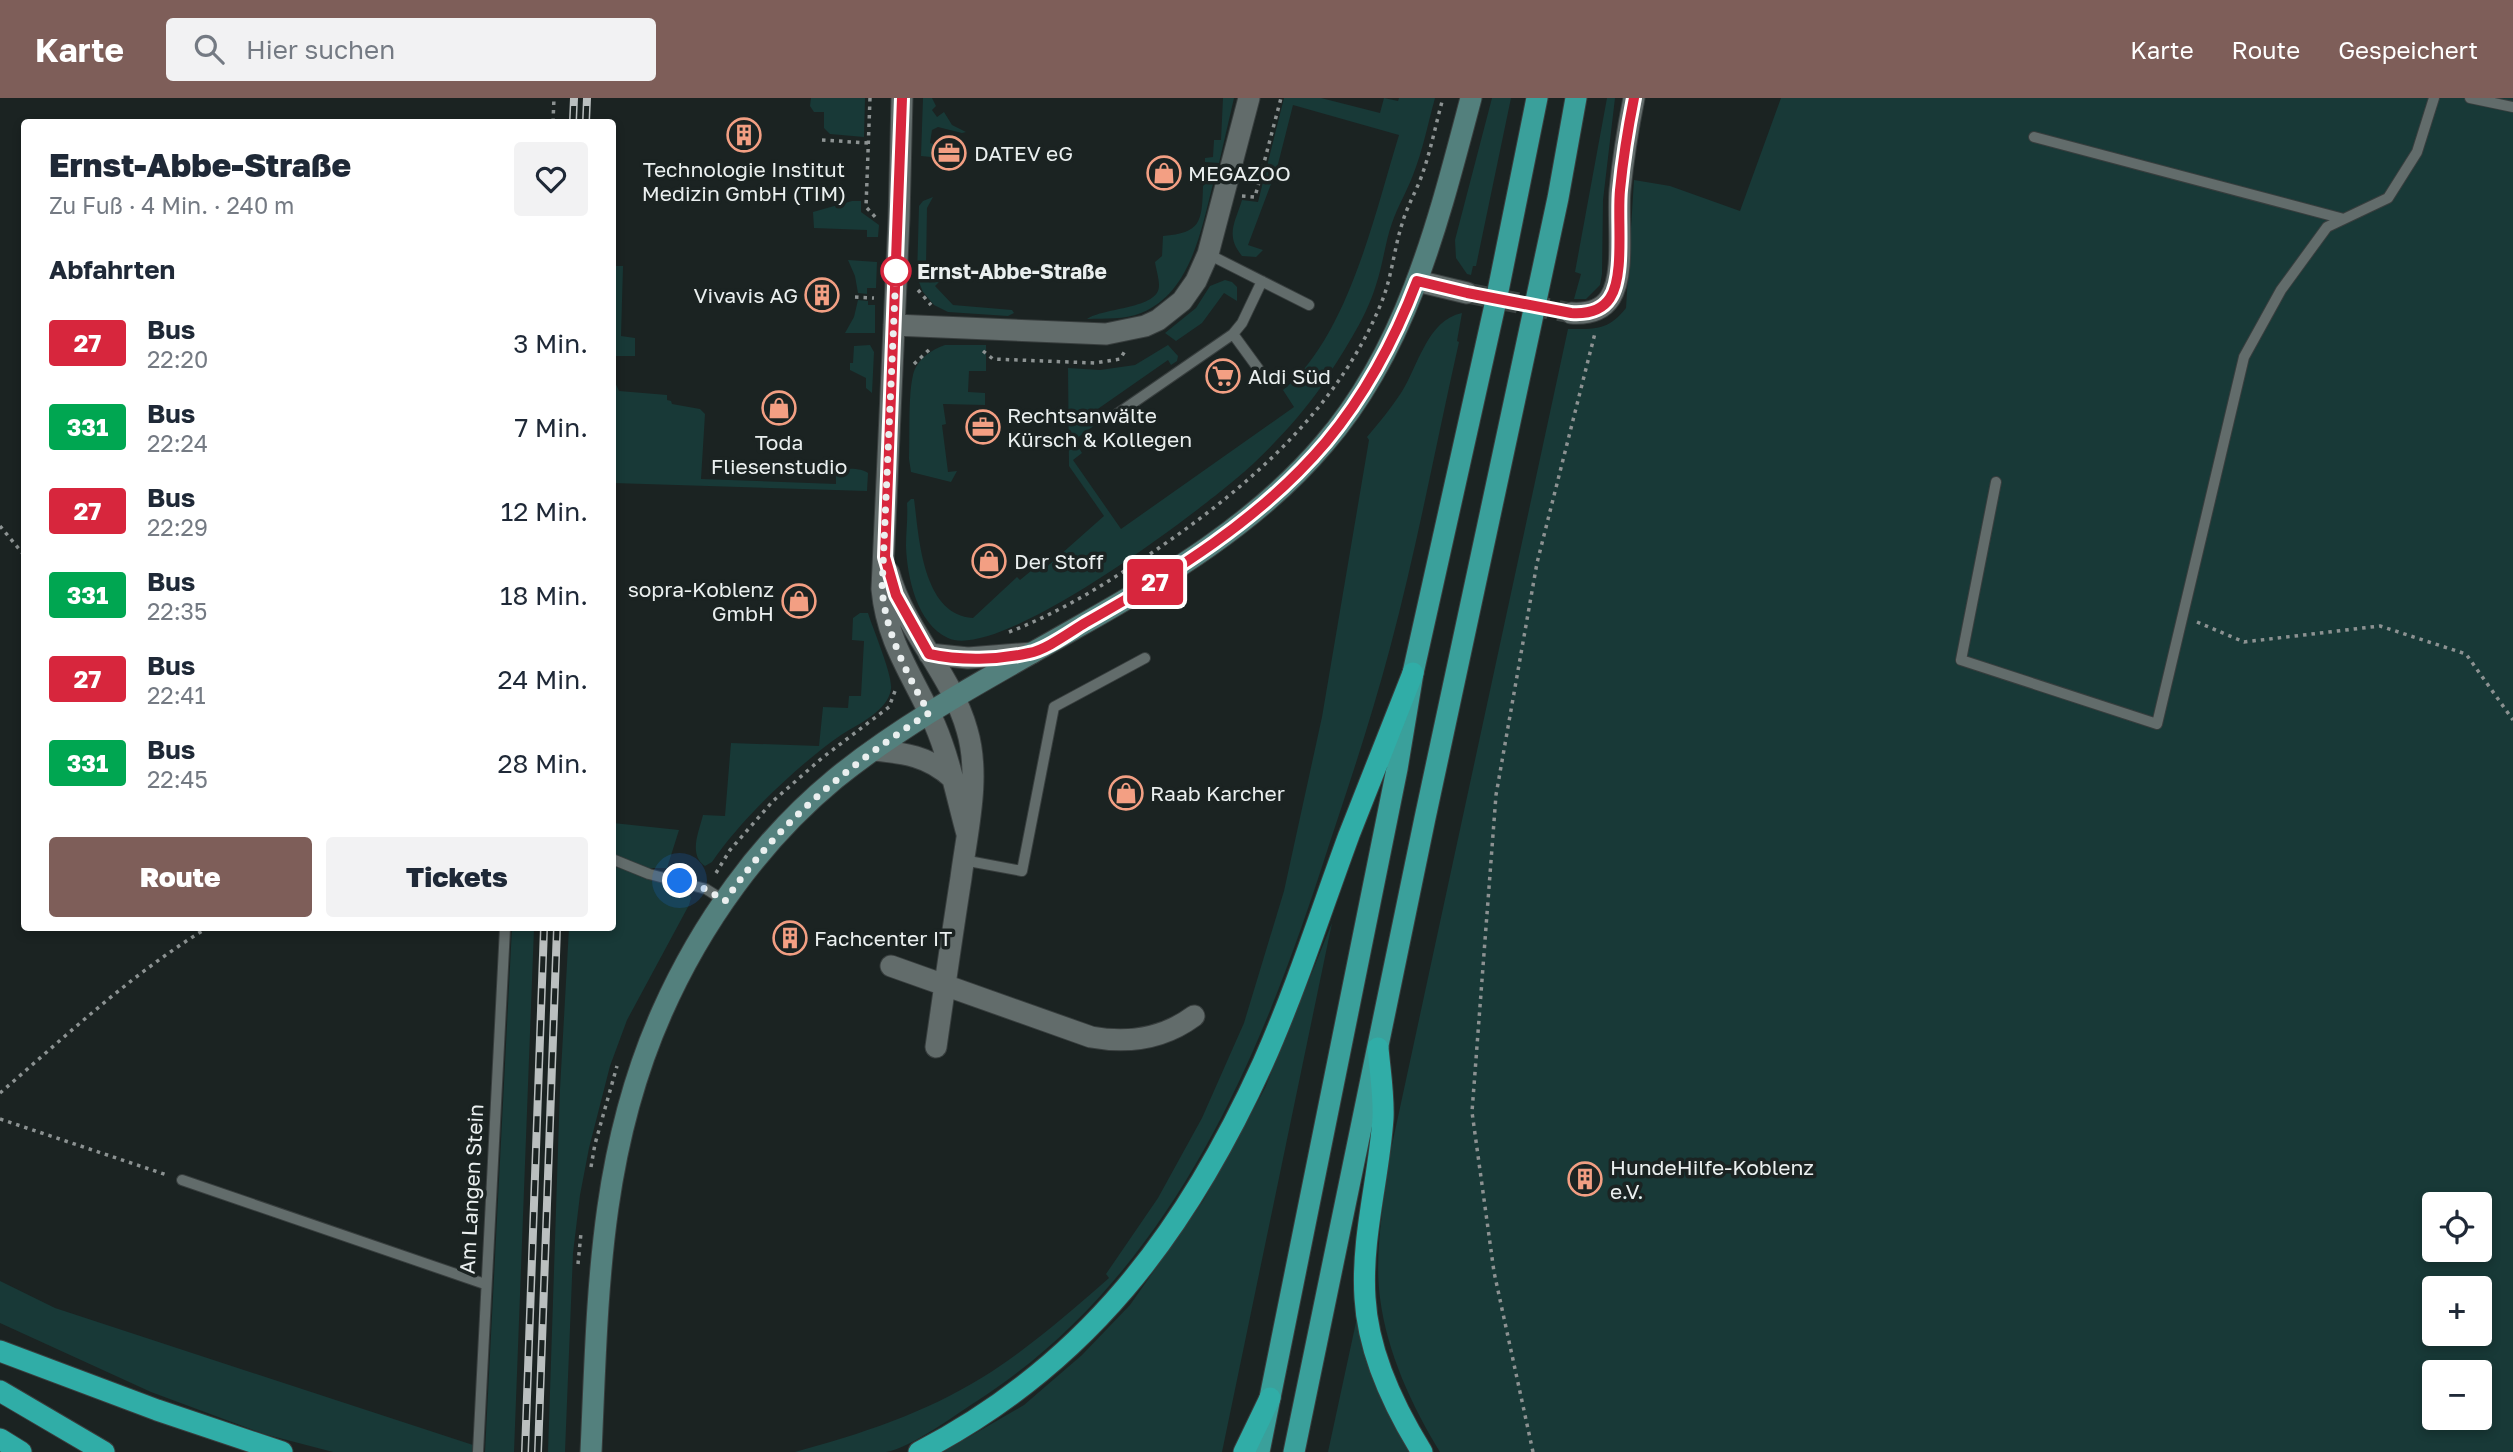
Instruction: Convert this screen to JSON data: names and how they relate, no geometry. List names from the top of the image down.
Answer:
{
  "streets": {
    "lane": ["Am Langen Stein"]
  },
  "places": {
    "building": [
      "Technologie Institut Medizin GmbH (TIM)",
      "Vivavis AG",
      "Fachcenter IT",
      "HundeHilfe-Koblenz e.V."
    ],
    "office": ["DATEV eG", "Rechtsanwälte Kürsch & Kollegen"],
    "shop": [
      "MEGAZOO",
      "Toda Fliesenstudio",
      "Der Stoff",
      "sopra-Koblenz GmbH",
      "Raab Karcher"
    ],
    "other": ["Ernst-Abbe-Straße"],
    "supermarket": ["Aldi Süd"]
  },
  "lines": ["bus line 27"],
  "page": {
    "header": "Karte",
    "search": "Hier suchen",
    "nav": ["Karte", "Route", "Gespeichert"],
    "on_map": "27",
    "heading": [
      ["Ernst-Abbe-Straße", "Zu Fuß · 4 Min. · 240 m"],
      "Abfahrten"
    ],
    "list": [
      {
        "mark": "27",
        "name": "Bus",
        "note": "22:20",
        "value": "3 Min."
      },
      {
        "mark": "331",
        "name": "Bus",
        "note": "22:24",
        "value": "7 Min."
      },
      {
        "mark": "27",
        "name": "Bus",
        "note": "22:29",
        "value": "12 Min."
      },
      {
        "mark": "331",
        "name": "Bus",
        "note": "22:35",
        "value": "18 Min."
      },
      {
        "mark": "27",
        "name": "Bus",
        "note": "22:41",
        "value": "24 Min."
      },
      {
        "mark": "331",
        "name": "Bus",
        "note": "22:45",
        "value": "28 Min."
      }
    ],
    "buttons": ["Route", "Tickets"],
    "map_buttons": ["+", "−"]
  }
}
